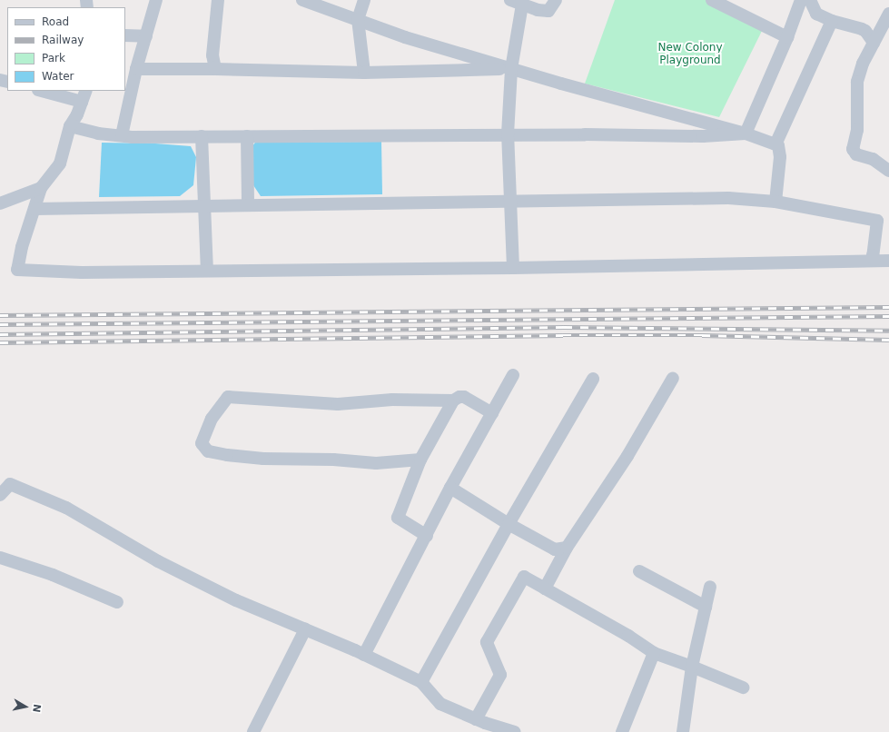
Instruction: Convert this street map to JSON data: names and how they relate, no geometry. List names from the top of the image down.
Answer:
{
  "parks": ["New Colony Playground"],
  "legend": [
    "Road",
    "Railway",
    "Park",
    "Water"
  ],
  "north": "right"
}
